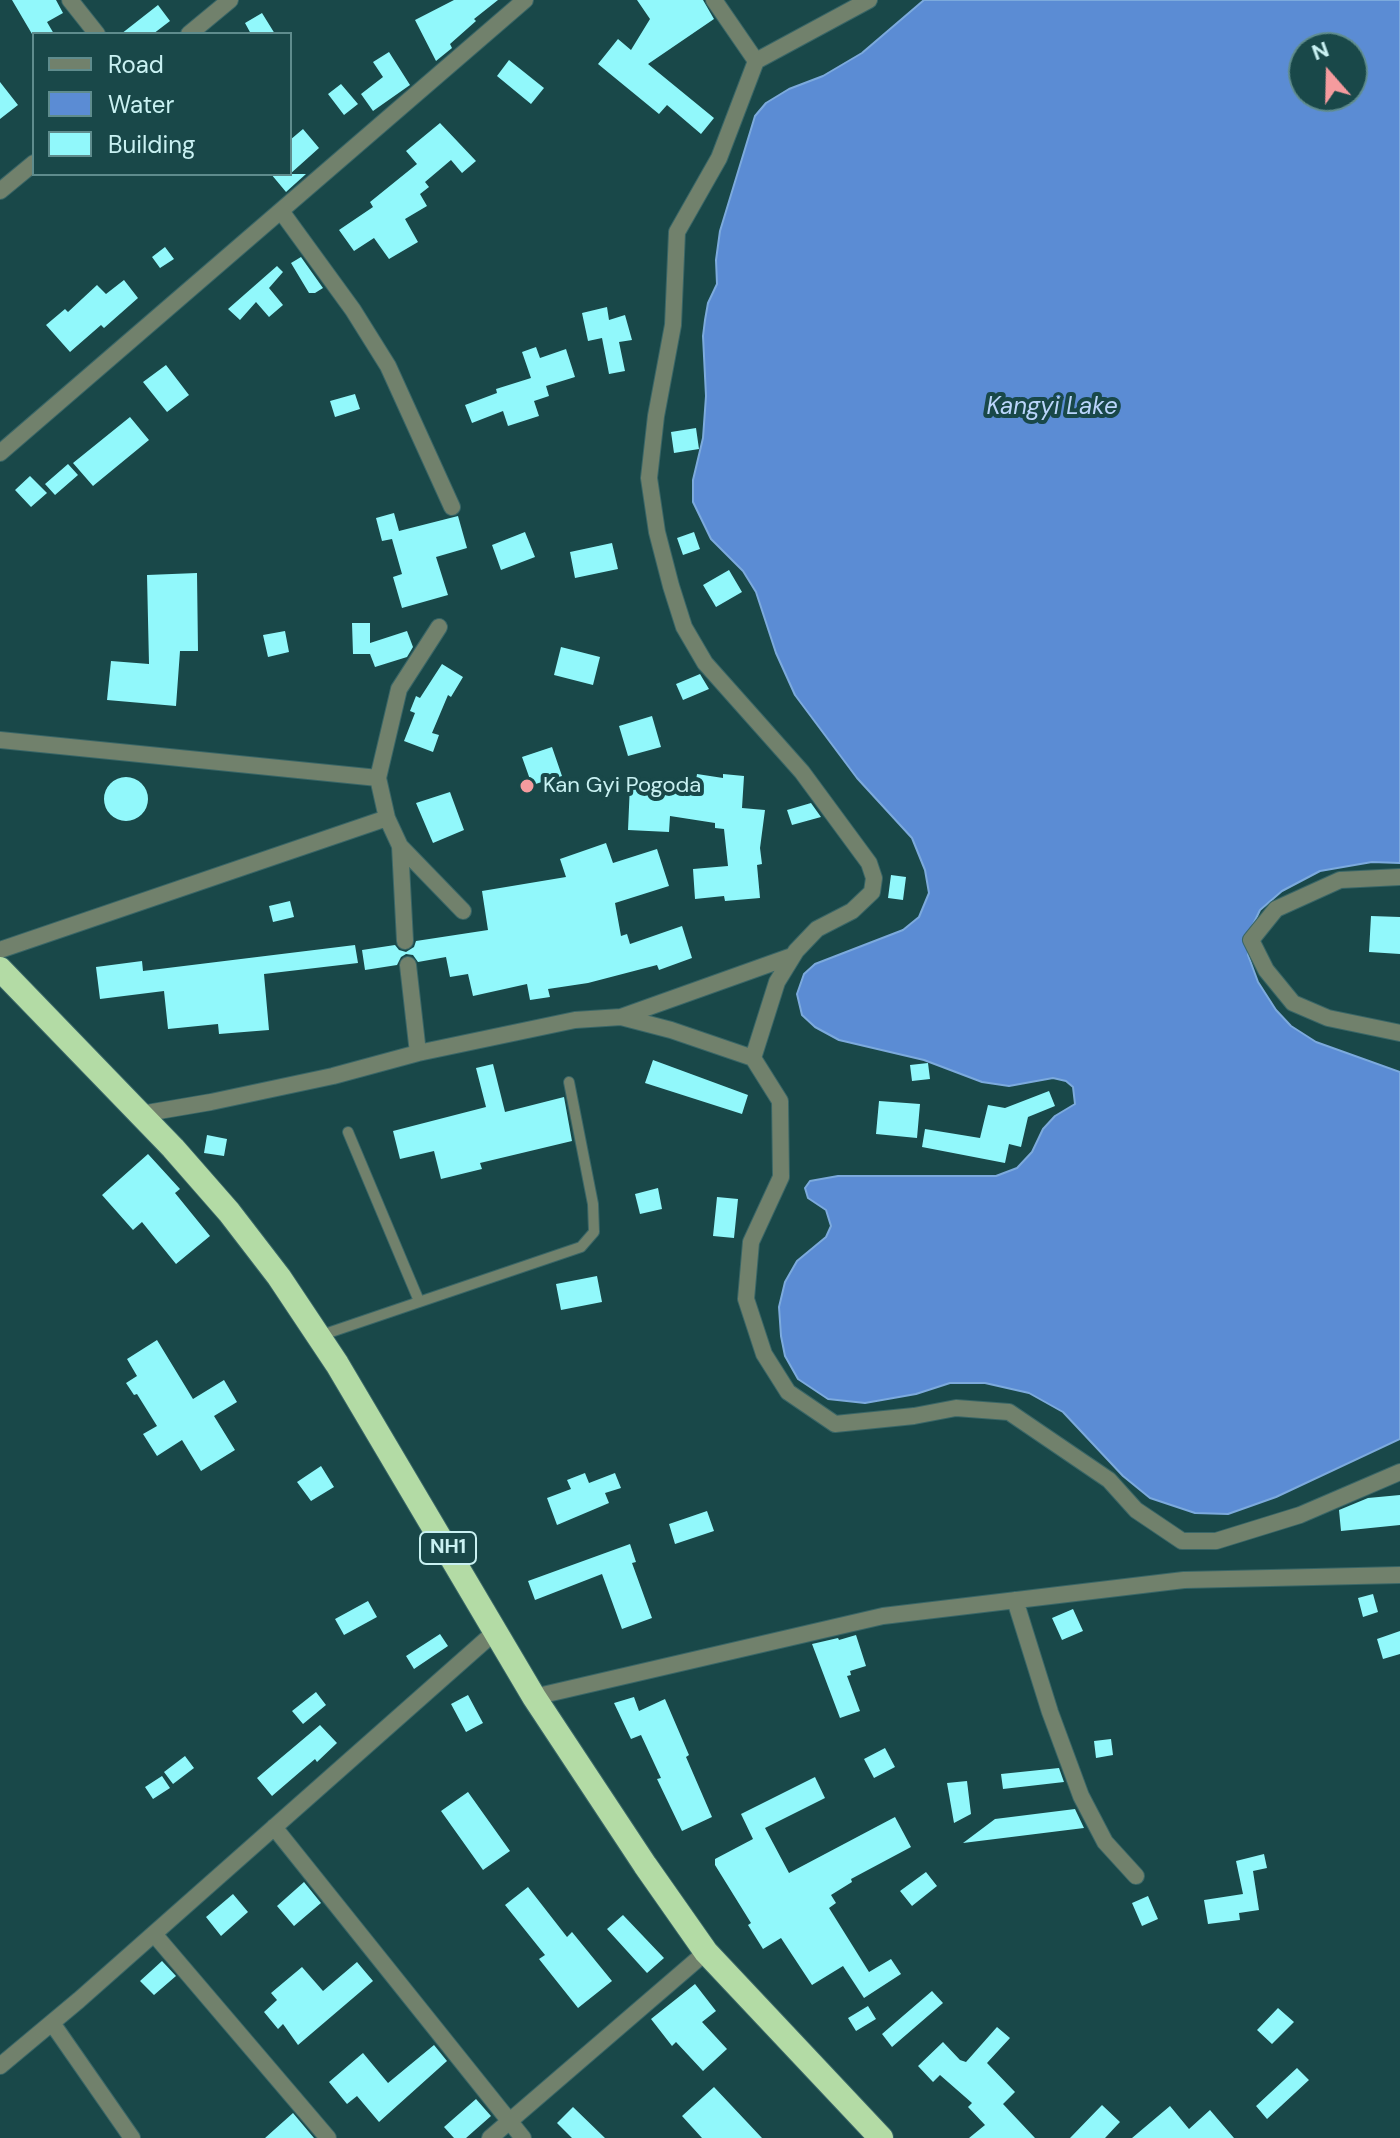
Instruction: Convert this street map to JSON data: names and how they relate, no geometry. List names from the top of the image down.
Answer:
{
  "streets": {
    "highway": ["NH1"]
  },
  "water": ["Kangyi Lake"],
  "places": ["Kan Gyi Pogoda"],
  "legend": ["Road", "Water", "Building"],
  "north": "top"
}
